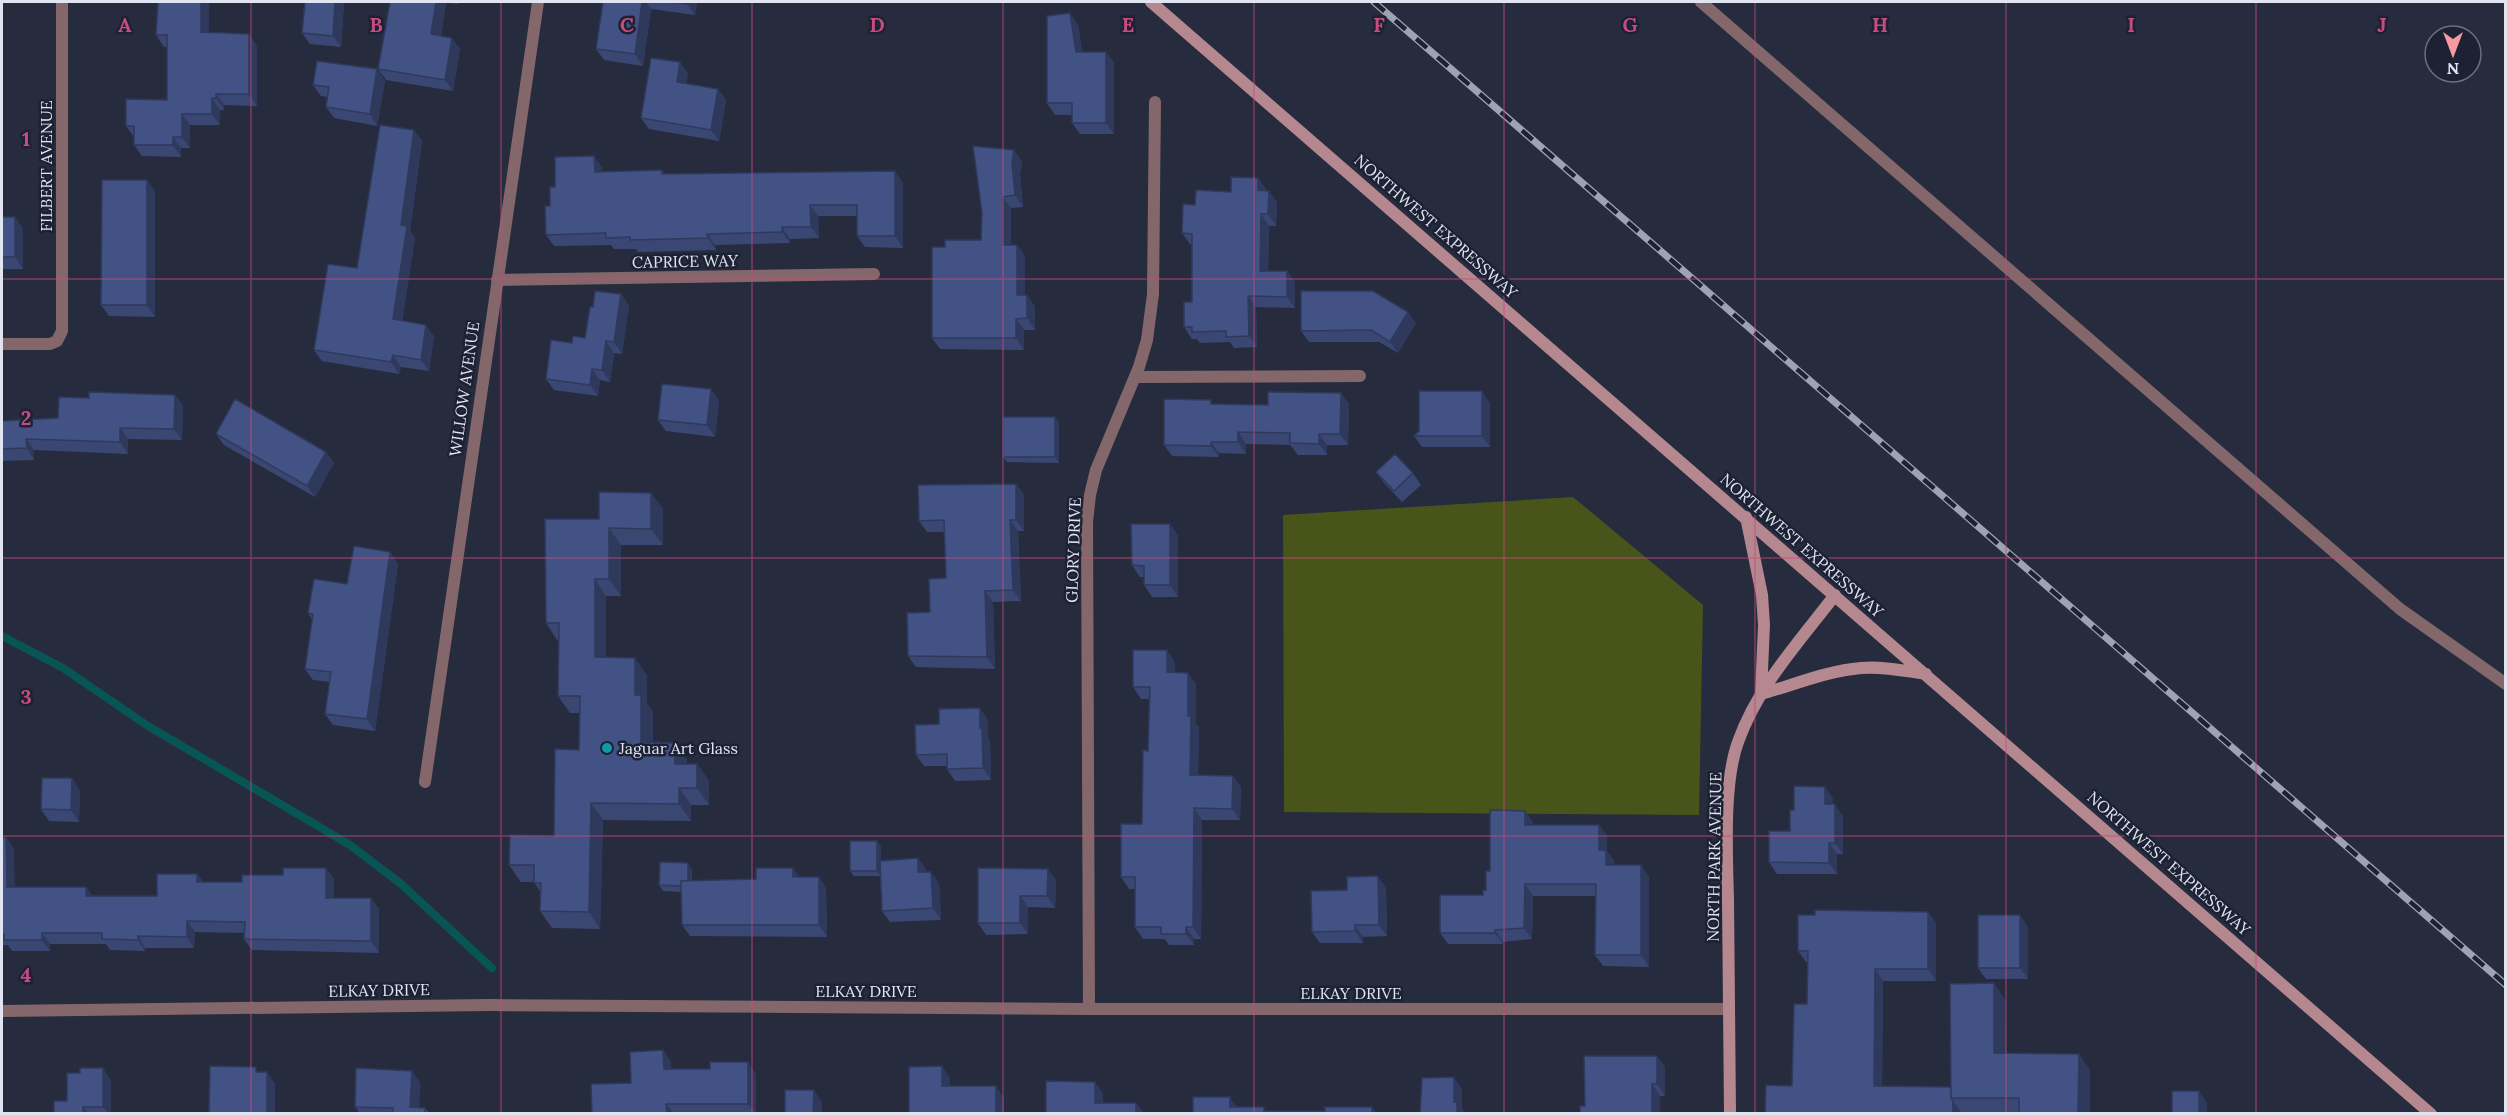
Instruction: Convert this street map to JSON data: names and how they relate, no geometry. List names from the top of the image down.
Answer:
{
  "streets": {
    "main road": ["NORTHWEST EXPRESSWAY", "NORTH PARK AVENUE"],
    "street": [
      "FILBERT AVENUE",
      "CAPRICE WAY",
      "WILLOW AVENUE",
      "GLORY DRIVE",
      "ELKAY DRIVE"
    ]
  },
  "crossings": [
    ["NORTHWEST EXPRESSWAY", "NORTH PARK AVENUE"],
    ["CAPRICE WAY", "WILLOW AVENUE"],
    ["GLORY DRIVE", "ELKAY DRIVE"],
    ["NORTH PARK AVENUE", "ELKAY DRIVE"]
  ],
  "places": ["Jaguar Art Glass"],
  "north": "bottom",
  "grid": {
    "columns": [
      "A",
      "B",
      "C",
      "D",
      "E",
      "F",
      "G",
      "H",
      "I",
      "J"
    ],
    "rows": [
      "1",
      "2",
      "3",
      "4"
    ]
  }
}
